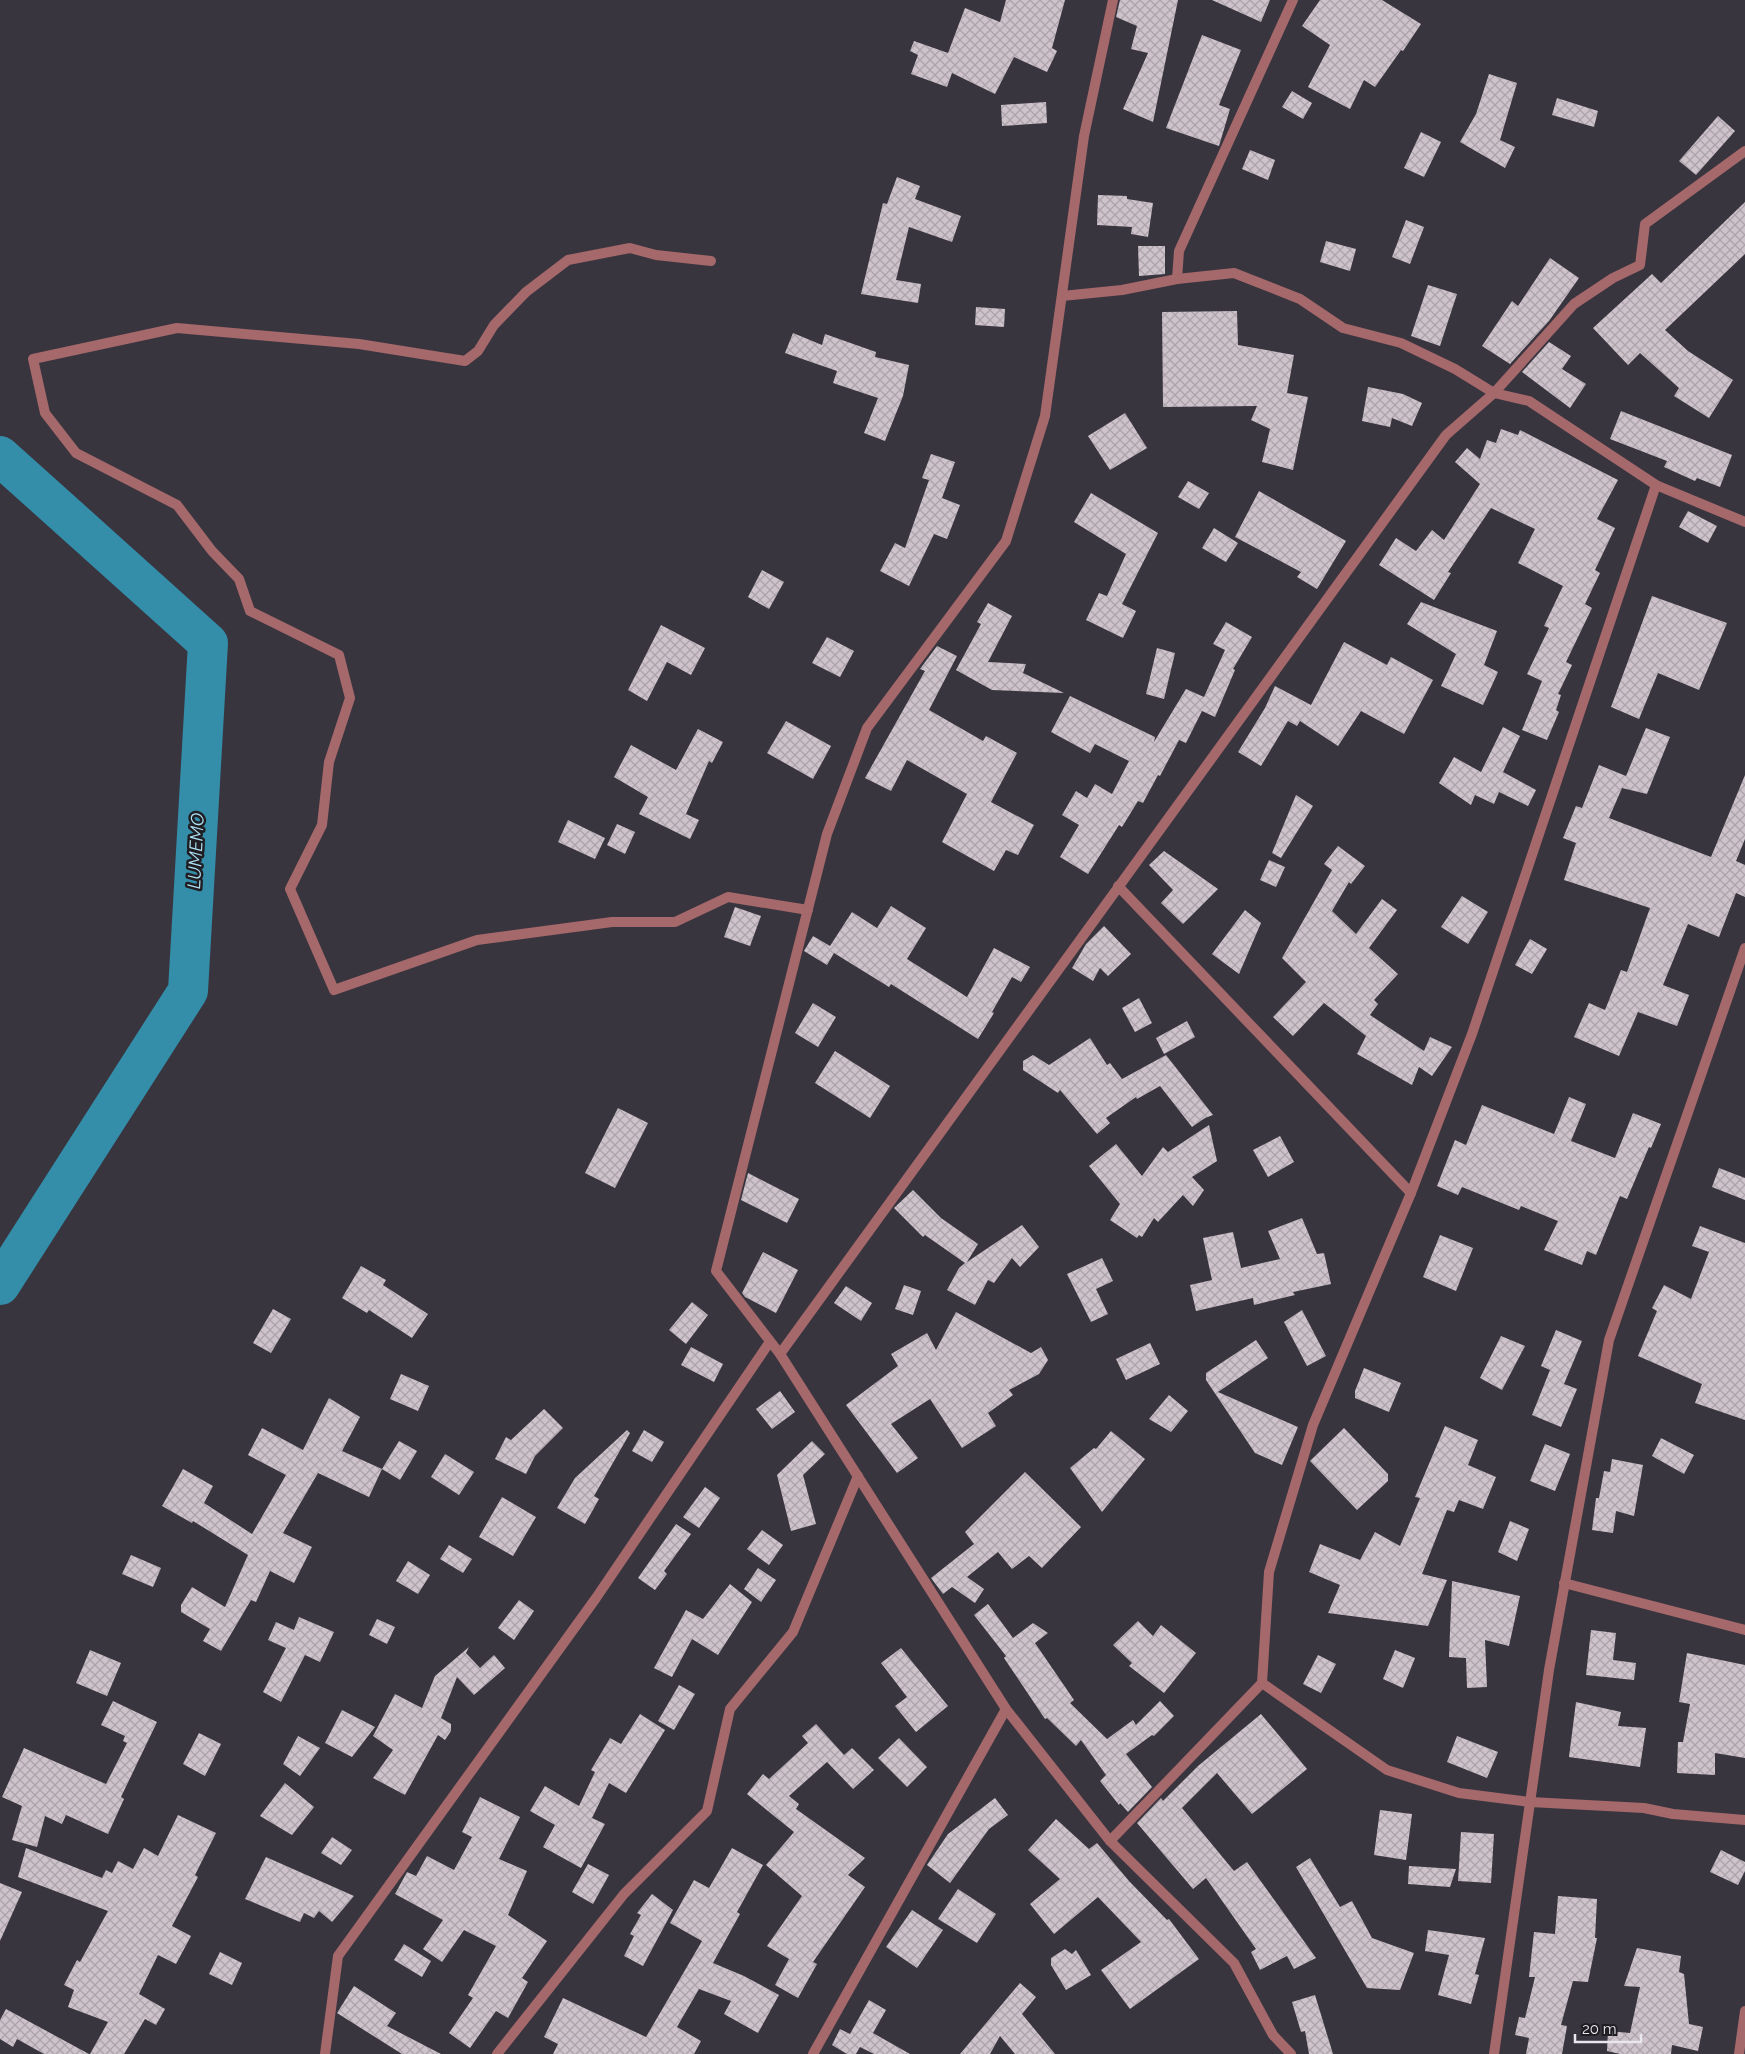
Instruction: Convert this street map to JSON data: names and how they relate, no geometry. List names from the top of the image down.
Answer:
{
  "water": ["LUMEMO"],
  "scale_bar": "20 m"
}
